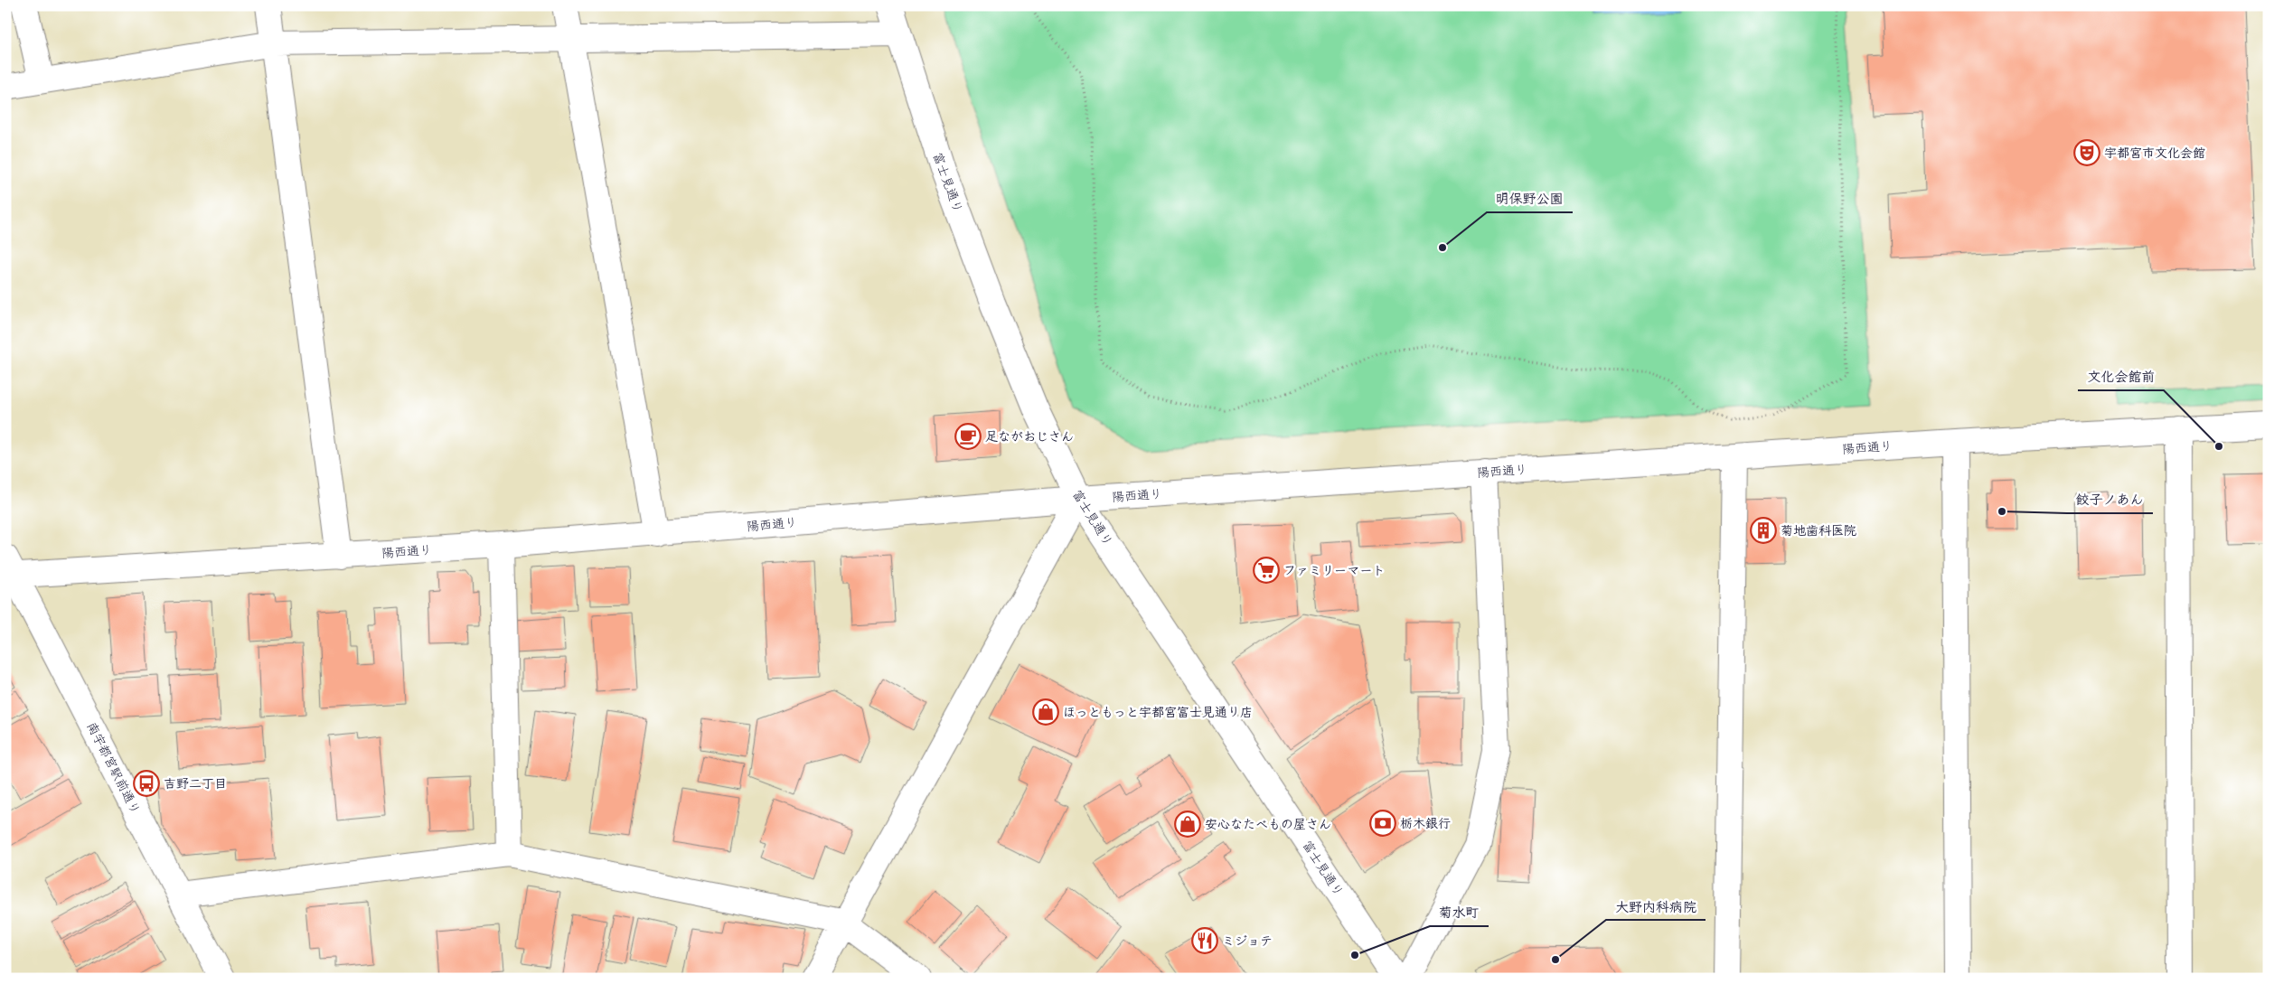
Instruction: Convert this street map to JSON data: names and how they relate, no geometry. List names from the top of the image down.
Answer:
{
  "streets": {
    "street": ["富士見通り", "陽西通り", "南宇都宮駅前通り"]
  },
  "crossings": [
    ["富士見通り", "陽西通り"],
    ["陽西通り", "南宇都宮駅前通り"]
  ],
  "places": {
    "theatre": ["宇都宮市文化会館"],
    "other": [
      "明保野公園",
      "文化会館前",
      "餃子ノあん",
      "菊水町",
      "大野内科病院"
    ],
    "cafe": ["足ながおじさん"],
    "building": ["菊地歯科医院"],
    "supermarket": ["ファミリーマート"],
    "shop": ["ほっともっと宇都宮富士見通り店", "安心なたべもの屋さん"],
    "bus stop": ["吉野二丁目"],
    "bank": ["栃木銀行"],
    "restaurant": ["ミジョテ"]
  }
}
